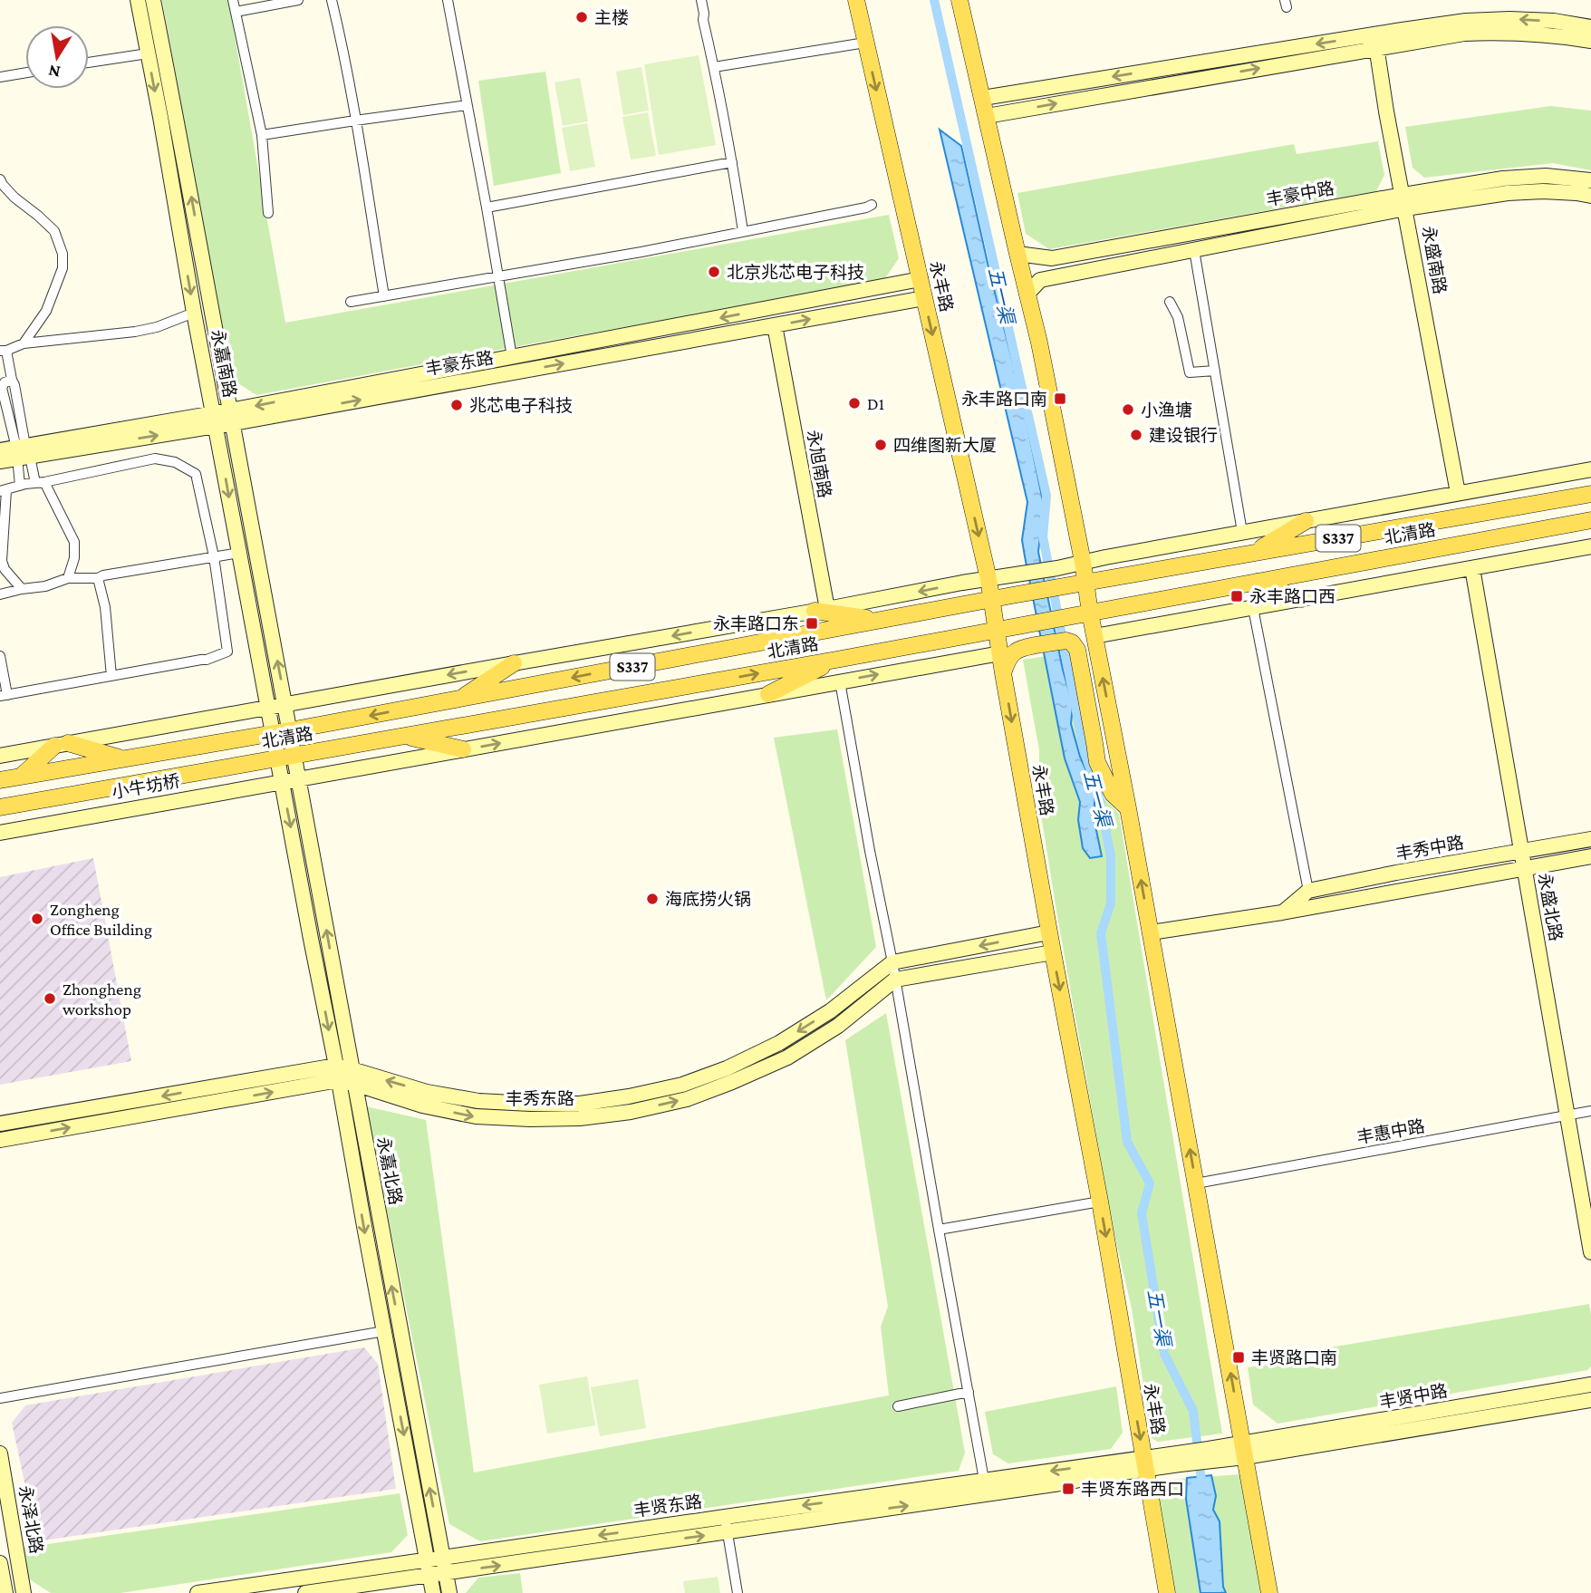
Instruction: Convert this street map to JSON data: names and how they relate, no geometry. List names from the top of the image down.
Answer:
{
  "streets": {
    "main road": ["永丰路", "北清路", "S337"],
    "street": [
      "丰豪中路",
      "永盛南路",
      "永嘉南路",
      "丰豪东路",
      "永旭南路",
      "小牛坊桥",
      "丰秀中路",
      "永盛北路",
      "丰秀东路",
      "丰惠中路",
      "永嘉北路",
      "丰贤中路",
      "丰贤东路",
      "永泽北路"
    ]
  },
  "crossings": [
    ["丰豪中路", "永盛南路"],
    ["永盛南路", "北清路"],
    ["永丰路", "丰豪东路"],
    ["永丰路", "北清路"],
    ["永丰路", "丰秀东路"],
    ["永丰路", "丰贤东路"],
    ["永嘉南路", "丰豪东路"],
    ["永嘉南路", "北清路"],
    ["永嘉南路", "永嘉北路"],
    ["丰豪东路", "永旭南路"],
    ["永旭南路", "北清路"],
    ["北清路", "永嘉北路"],
    ["小牛坊桥", "永嘉北路"],
    ["丰秀中路", "永盛北路"],
    ["永盛北路", "丰惠中路"],
    ["丰秀东路", "永嘉北路"],
    ["永嘉北路", "丰贤东路"]
  ],
  "water": ["五一渠"],
  "places": {
    "other": [
      "主楼",
      "北京兆芯电子科技",
      "D1",
      "兆芯电子科技",
      "小渔塘",
      "建设银行",
      "四维图新大厦",
      "海底捞火锅",
      "Zongheng Office Building",
      "Zhongheng workshop"
    ],
    "transit": [
      "永丰路口南",
      "永丰路口西",
      "永丰路口东",
      "丰贤路口南",
      "丰贤东路西口"
    ]
  },
  "north": "bottom"
}
